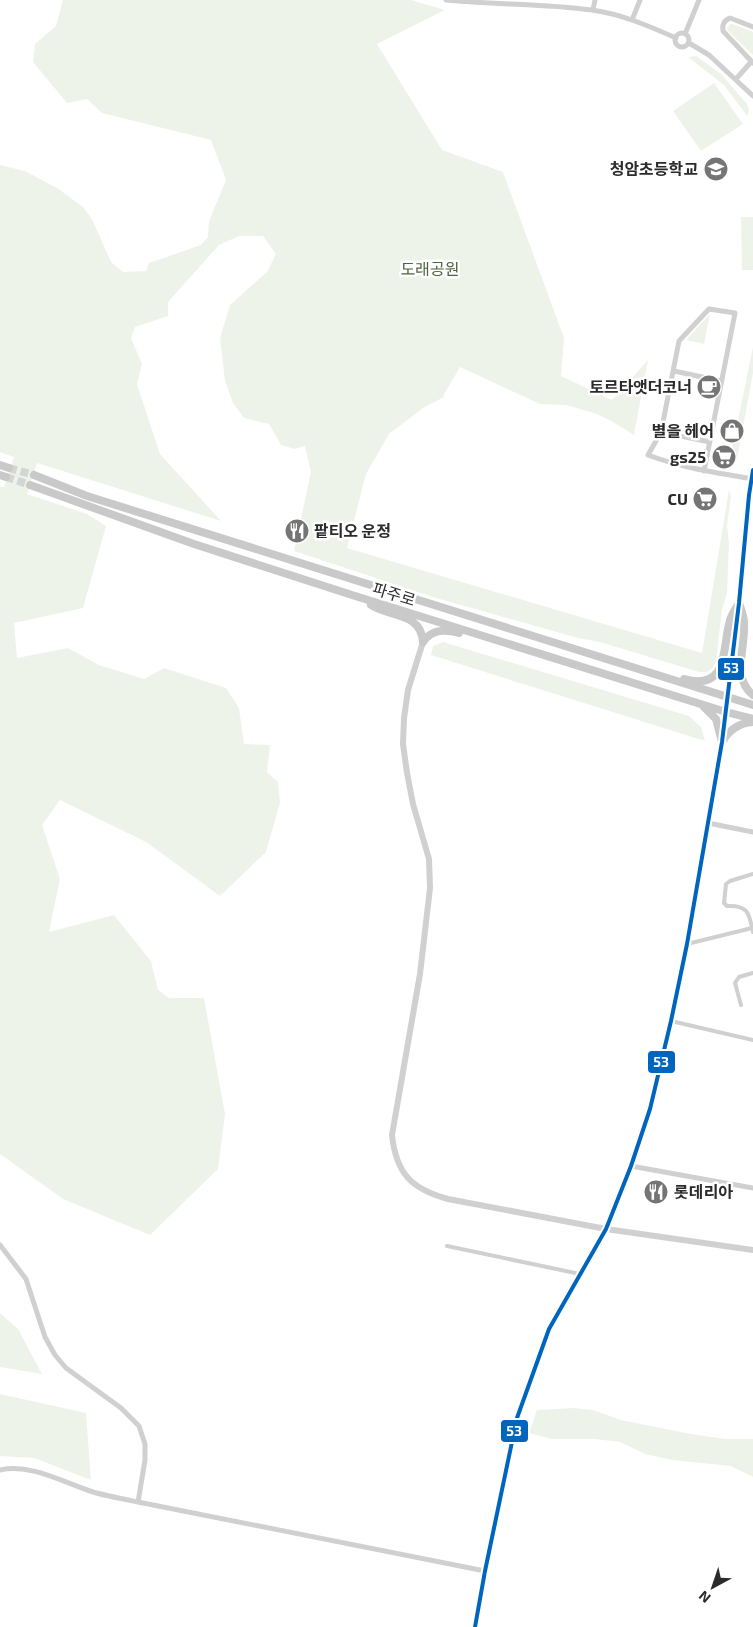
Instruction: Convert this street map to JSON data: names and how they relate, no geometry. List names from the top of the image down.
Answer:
{
  "streets": {
    "main road": ["파주로"]
  },
  "parks": ["도래공원"],
  "places": {
    "school or university": ["청암초등학교"],
    "cafe": ["토르타앳더코너"],
    "shop": ["별을 헤어"],
    "supermarket": ["gs25", "CU"],
    "restaurant": ["팥티오 운정", "롯데리아"]
  },
  "lines": ["transit line 53"],
  "north": "bottom left"
}
